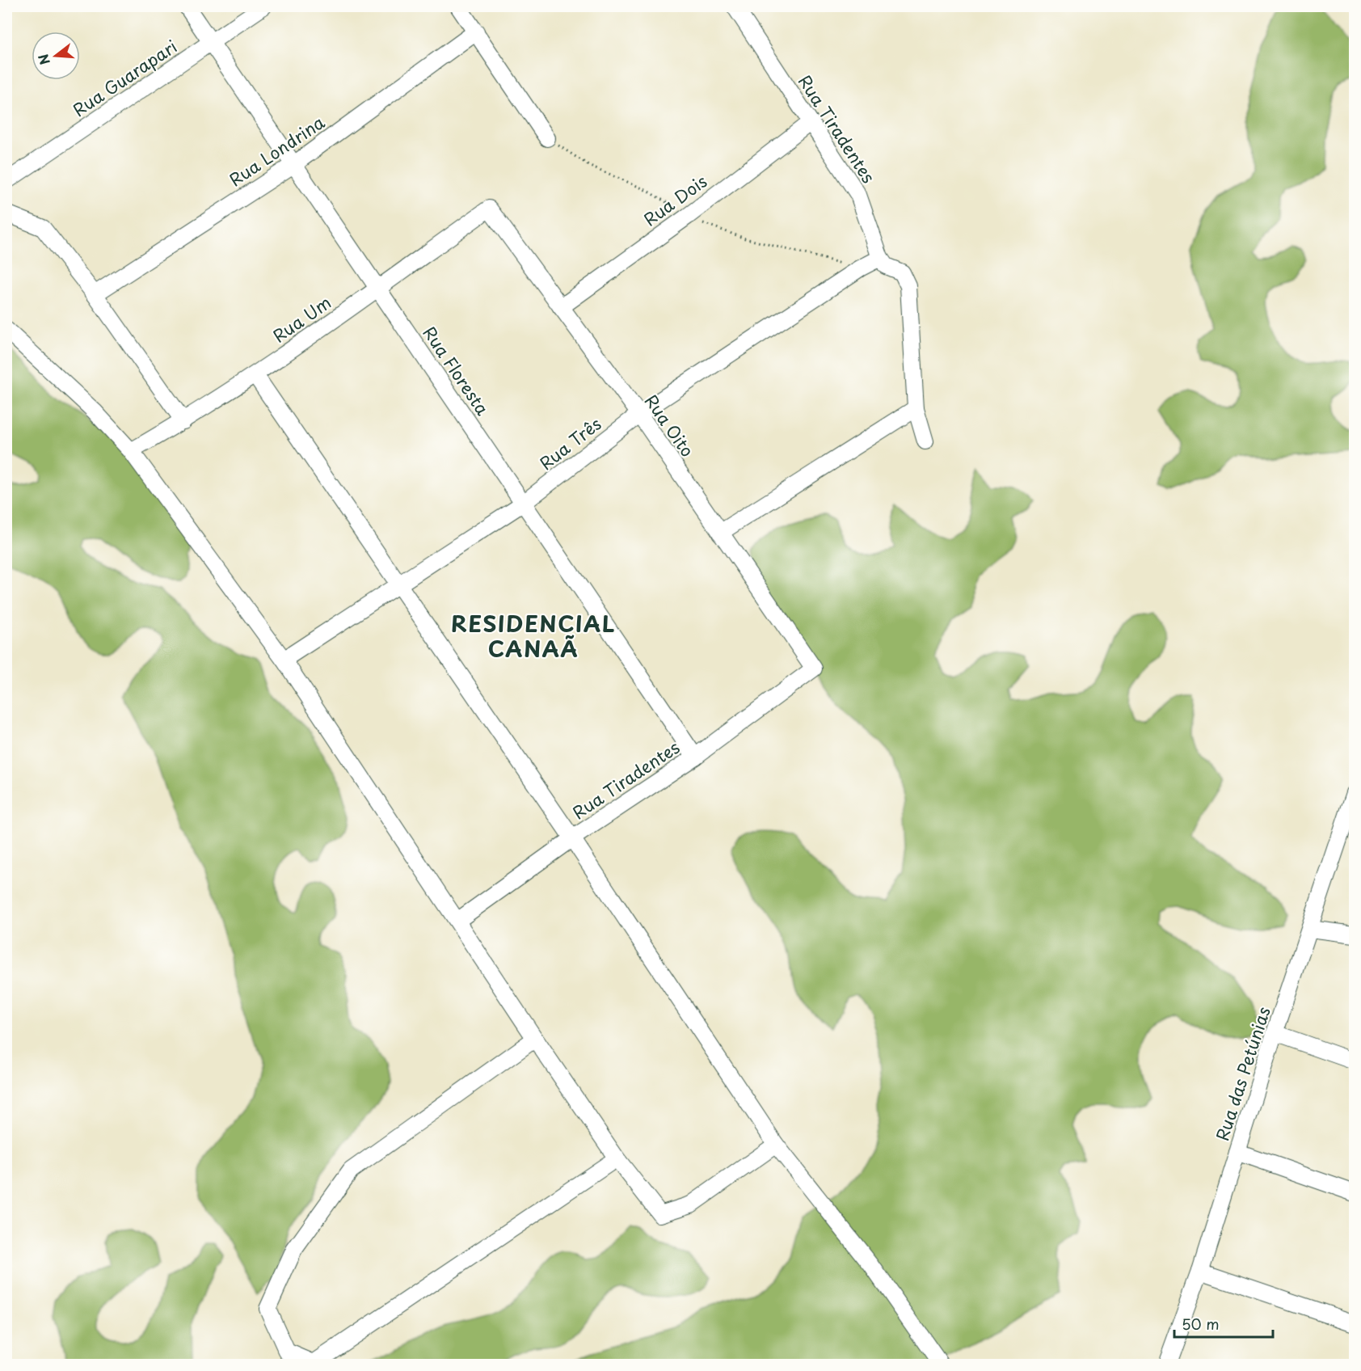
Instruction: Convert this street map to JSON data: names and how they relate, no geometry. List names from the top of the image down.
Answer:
{
  "streets": {
    "street": [
      "Rua Guarapari",
      "Rua Tiradentes",
      "Rua Londrina",
      "Rua Dois",
      "Rua Um",
      "Rua Floresta",
      "Rua Oito",
      "Rua Três",
      "Rua das Petúnias"
    ]
  },
  "crossings": [
    ["Rua Guarapari", "Rua Floresta"],
    ["Rua Tiradentes", "Rua Dois"],
    ["Rua Tiradentes", "Rua Floresta"],
    ["Rua Tiradentes", "Rua Oito"],
    ["Rua Tiradentes", "Rua Três"],
    ["Rua Londrina", "Rua Floresta"],
    ["Rua Dois", "Rua Oito"],
    ["Rua Um", "Rua Floresta"],
    ["Rua Um", "Rua Oito"],
    ["Rua Floresta", "Rua Três"],
    ["Rua Oito", "Rua Três"]
  ],
  "districts": ["RESIDENCIAL CANAÃ"],
  "scale_bar": "50 m",
  "north": "left"
}
